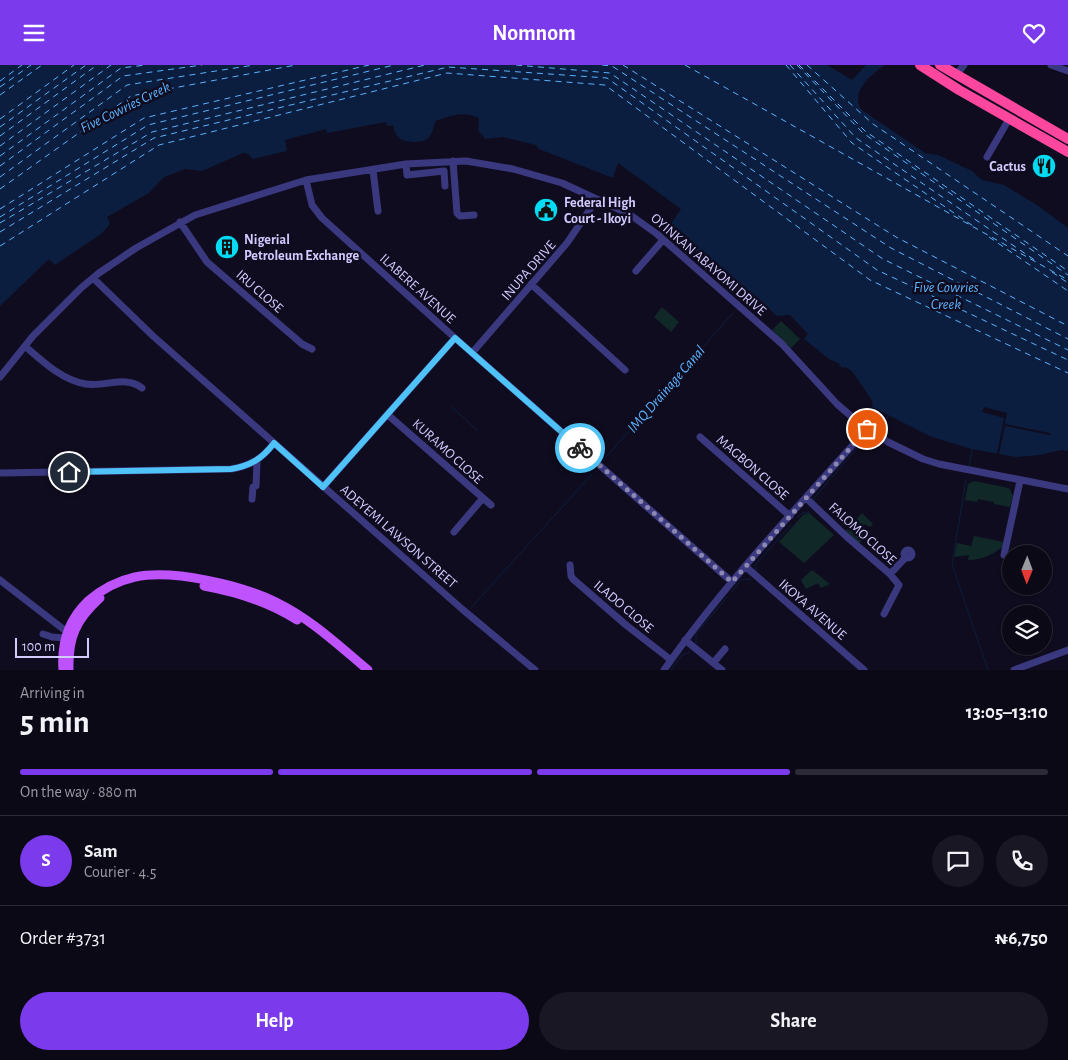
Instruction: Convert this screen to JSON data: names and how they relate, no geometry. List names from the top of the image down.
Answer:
{
  "streets": {
    "street": [
      "OYINKAN ABAYOMI DRIVE",
      "INUPA DRIVE",
      "ILABERE AVENUE",
      "IRU CLOSE",
      "KURAMO CLOSE",
      "MAGBON CLOSE",
      "FALOMO CLOSE",
      "ADEYEMI LAWSON STREET",
      "ILADO CLOSE",
      "IKOYA AVENUE"
    ]
  },
  "crossings": [
    ["OYINKAN ABAYOMI DRIVE", "INUPA DRIVE"],
    ["OYINKAN ABAYOMI DRIVE", "ILABERE AVENUE"],
    ["OYINKAN ABAYOMI DRIVE", "IRU CLOSE"],
    ["OYINKAN ABAYOMI DRIVE", "ADEYEMI LAWSON STREET"],
    ["INUPA DRIVE", "ILABERE AVENUE"]
  ],
  "water": ["Five Cowries Creek", "IMQ Drainage Canal"],
  "places": {
    "restaurant": ["Cactus"],
    "public building": ["Federal High Court - Ikoyi"],
    "building": ["Nigerial Petroleum Exchange"]
  },
  "scale_bar": "100 m",
  "north": "bottom",
  "page": {
    "header": "Nomnom",
    "scale": "100 m",
    "heading": ["5 min", "Arriving in", "13:05–13:10"],
    "panel": [
      "Sam",
      "Courier · 4.5",
      "Order #3731",
      "₦6,750"
    ],
    "bar": "On the way · 880 m",
    "round": "S",
    "buttons": ["Help", "Share"]
  }
}
